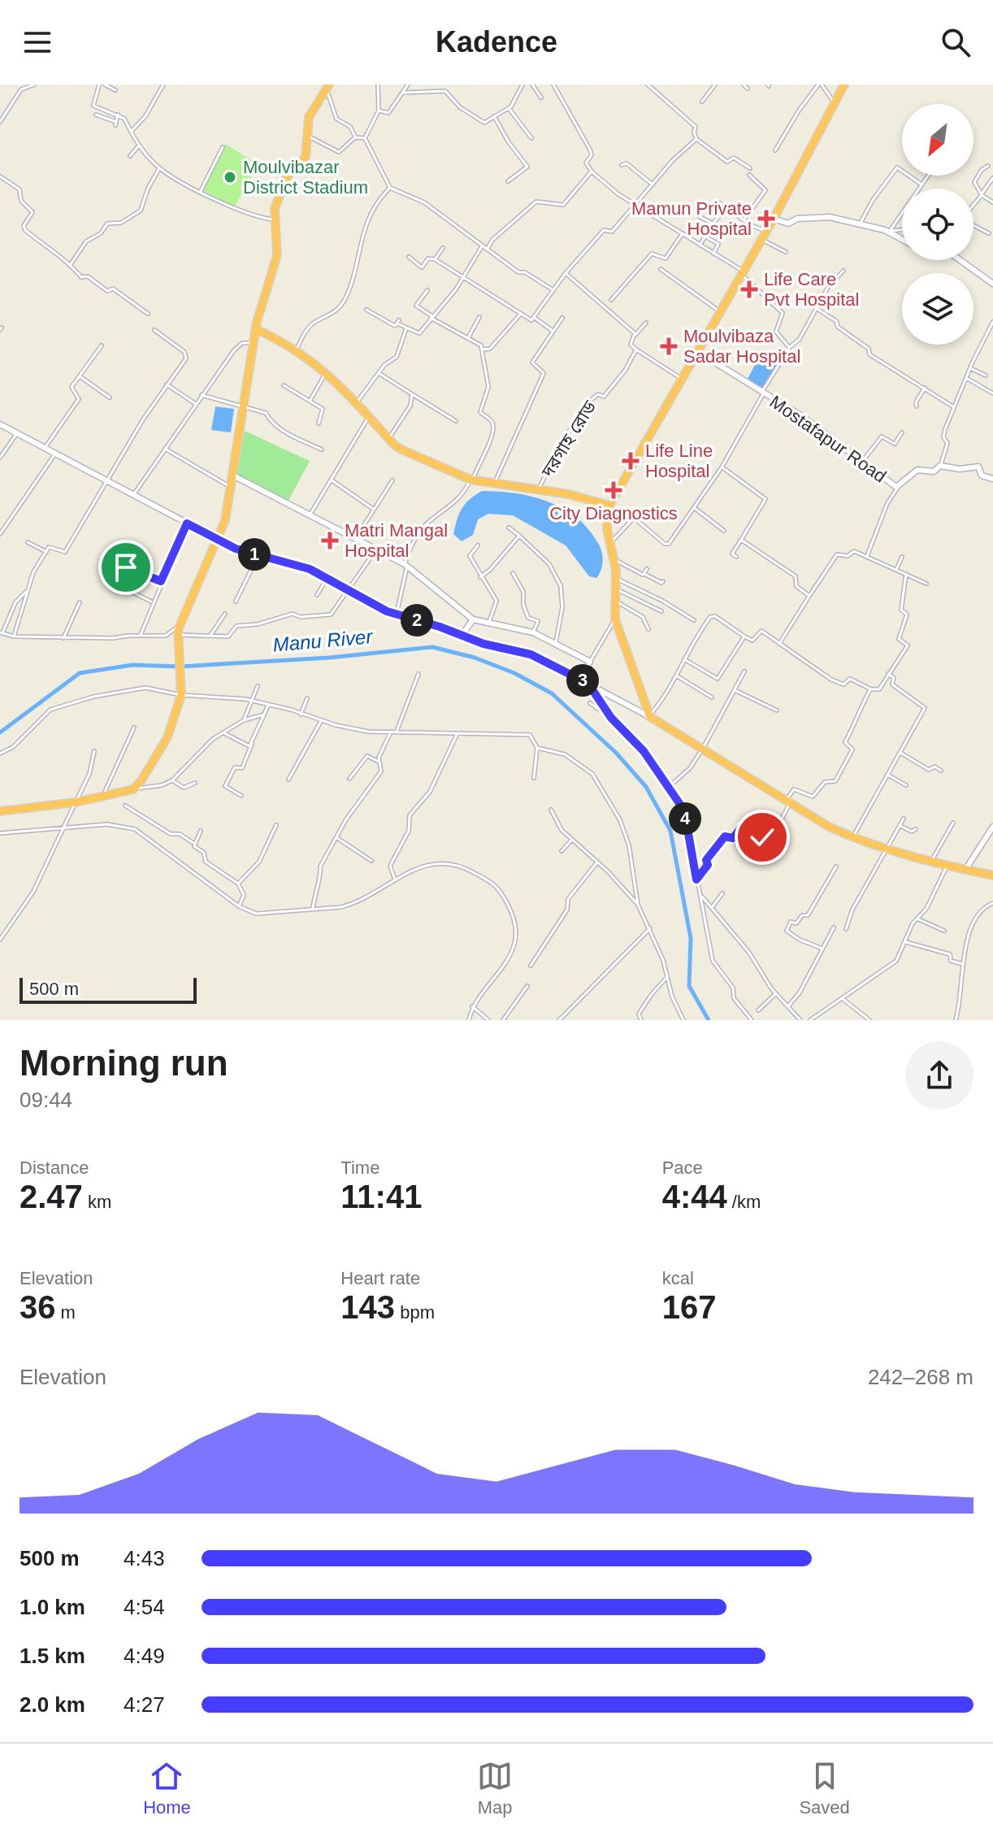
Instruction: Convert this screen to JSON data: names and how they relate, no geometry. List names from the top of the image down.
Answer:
{
  "streets": {
    "street": ["দরগাহ রোড", "Mostafapur Road"]
  },
  "water": ["Manu River"],
  "places": {
    "other": ["Moulvibazar District Stadium"],
    "health": [
      "Mamun Private Hospital",
      "Life Care Pvt Hospital",
      "Moulvibaza Sadar Hospital",
      "Life Line Hospital",
      "City Diagnostics",
      "Matri Mangal Hospital"
    ]
  },
  "scale_bar": "500 m",
  "north": "bottom left",
  "page": {
    "header": "Kadence",
    "pins": [
      "1",
      "2",
      "3",
      "4"
    ],
    "scale": "500 m",
    "heading": ["Morning run", "09:44"],
    "stats": [
      ["Distance", "2.47 km"],
      ["Time", "11:41"],
      ["Pace", "4:44 /km"],
      ["Elevation", "36 m"],
      ["Heart rate", "143 bpm"],
      ["kcal", "167"]
    ],
    "chart": ["Elevation", "242–268 m"],
    "list": [
      {
        "name": "500 m",
        "note": "4:43"
      },
      {
        "name": "1.0 km",
        "note": "4:54"
      },
      {
        "name": "1.5 km",
        "note": "4:49"
      },
      {
        "name": "2.0 km",
        "note": "4:27"
      }
    ],
    "tabs": ["Home", "Map", "Saved"]
  }
}
